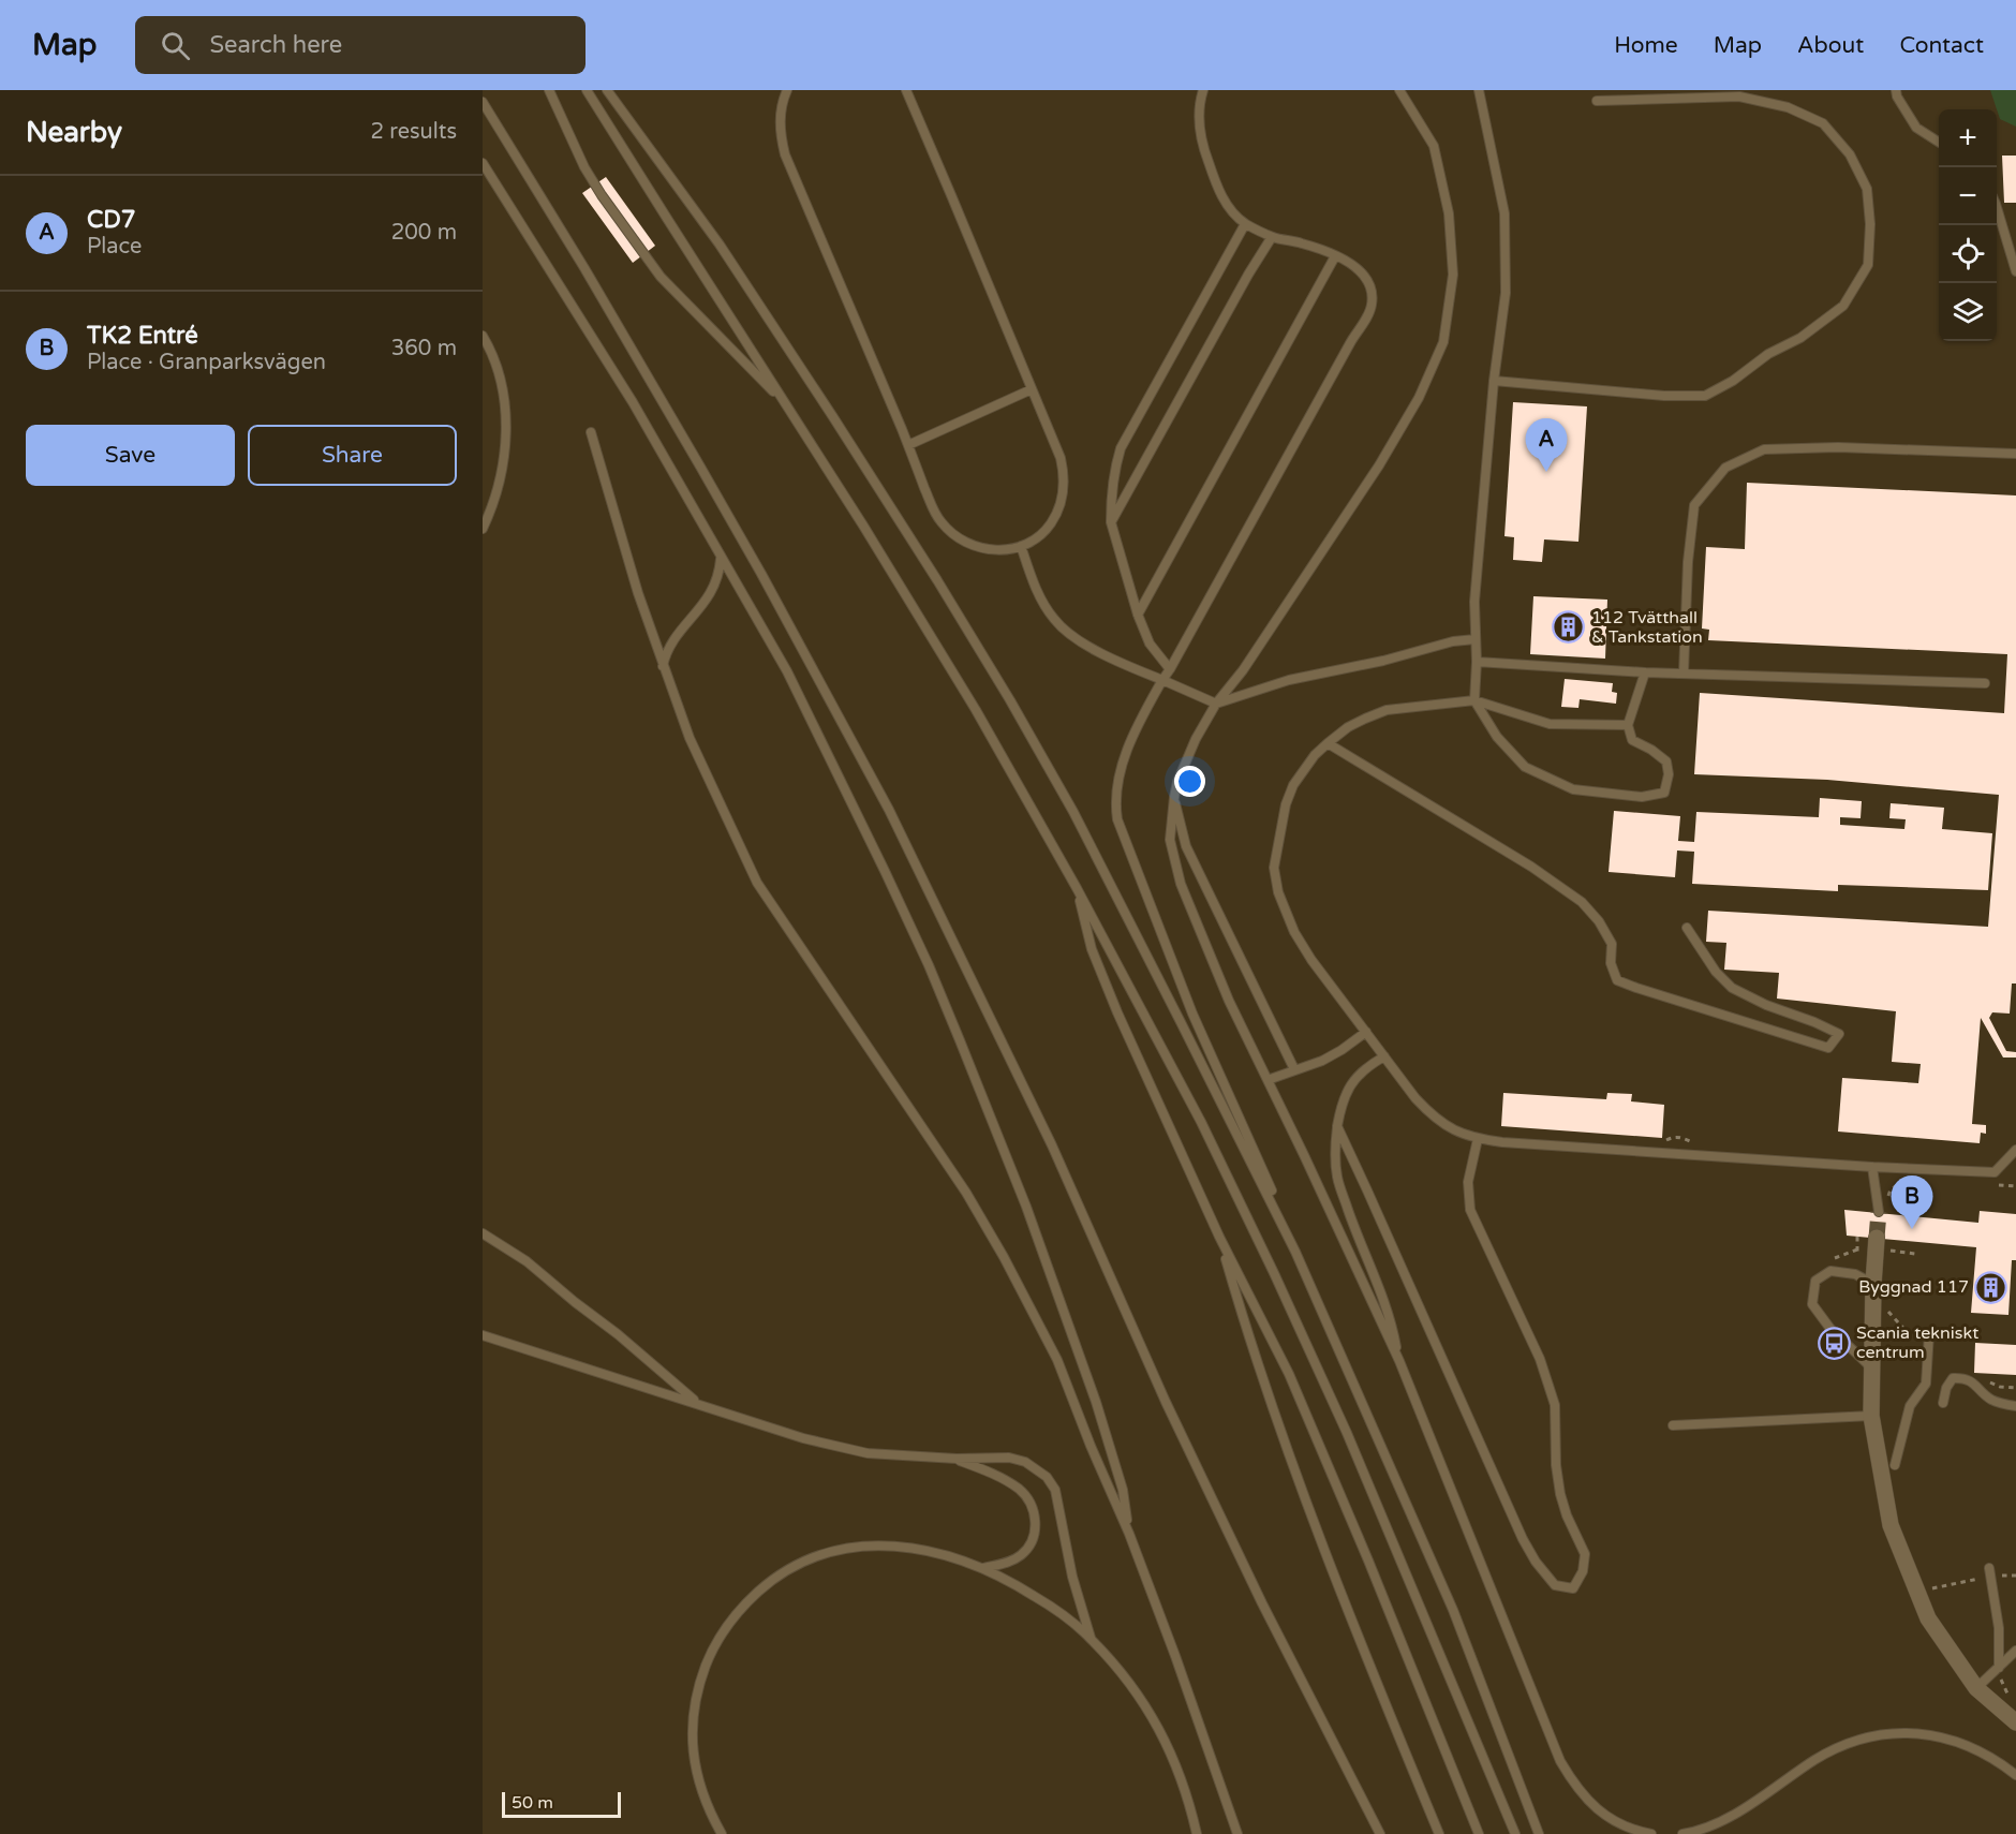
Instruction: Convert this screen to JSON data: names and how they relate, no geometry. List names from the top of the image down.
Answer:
{
  "places": {
    "building": ["112 Tvätthall & Tankstation", "Byggnad 117"],
    "bus stop": ["Scania tekniskt centrum"]
  },
  "scale_bar": "50 m",
  "page": {
    "header": "Map",
    "search": "Search here",
    "nav": [
      "Home",
      "Map",
      "About",
      "Contact"
    ],
    "heading": ["Nearby", "2 results"],
    "map_buttons": ["+", "−"],
    "list": [
      {
        "mark": "A",
        "name": "CD7",
        "note": "Place",
        "value": "200 m"
      },
      {
        "mark": "B",
        "name": "TK2 Entré",
        "note": "Place · Granparksvägen",
        "value": "360 m"
      }
    ],
    "buttons": ["Save", "Share"],
    "pins": ["A", "B"],
    "scale": "50 m"
  }
}
